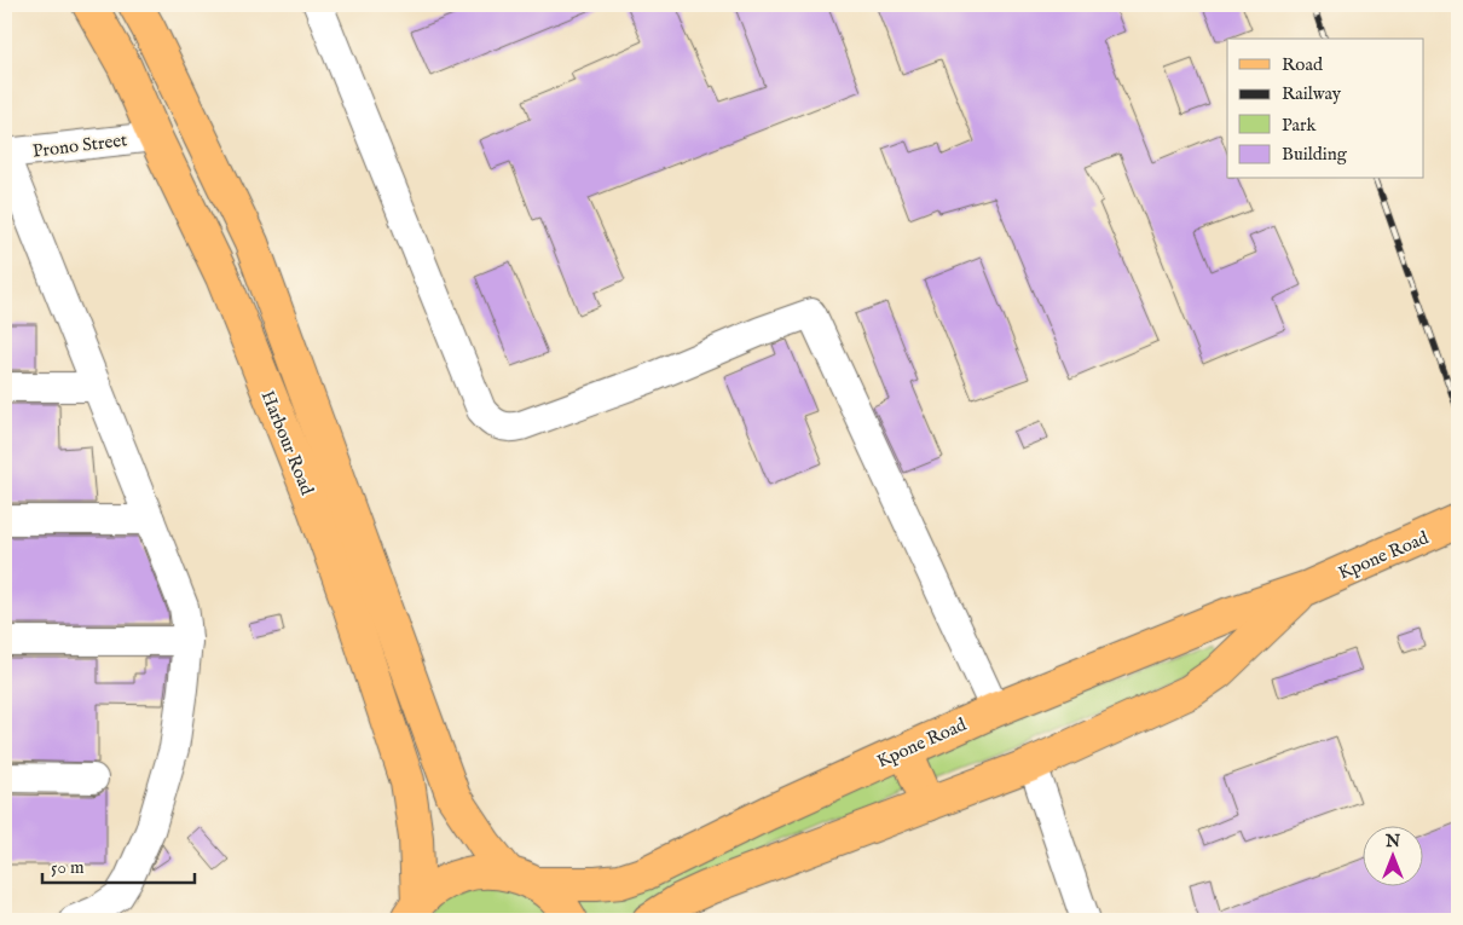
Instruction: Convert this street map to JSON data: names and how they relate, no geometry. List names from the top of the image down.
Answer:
{
  "streets": {
    "main road": ["Harbour Road", "Kpone Road"],
    "street": ["Prono Street"]
  },
  "crossings": [
    ["Prono Street", "Harbour Road"],
    ["Harbour Road", "Kpone Road"]
  ],
  "legend": [
    "Road",
    "Railway",
    "Park",
    "Building"
  ],
  "scale_bar": "50 m",
  "north": "top"
}
